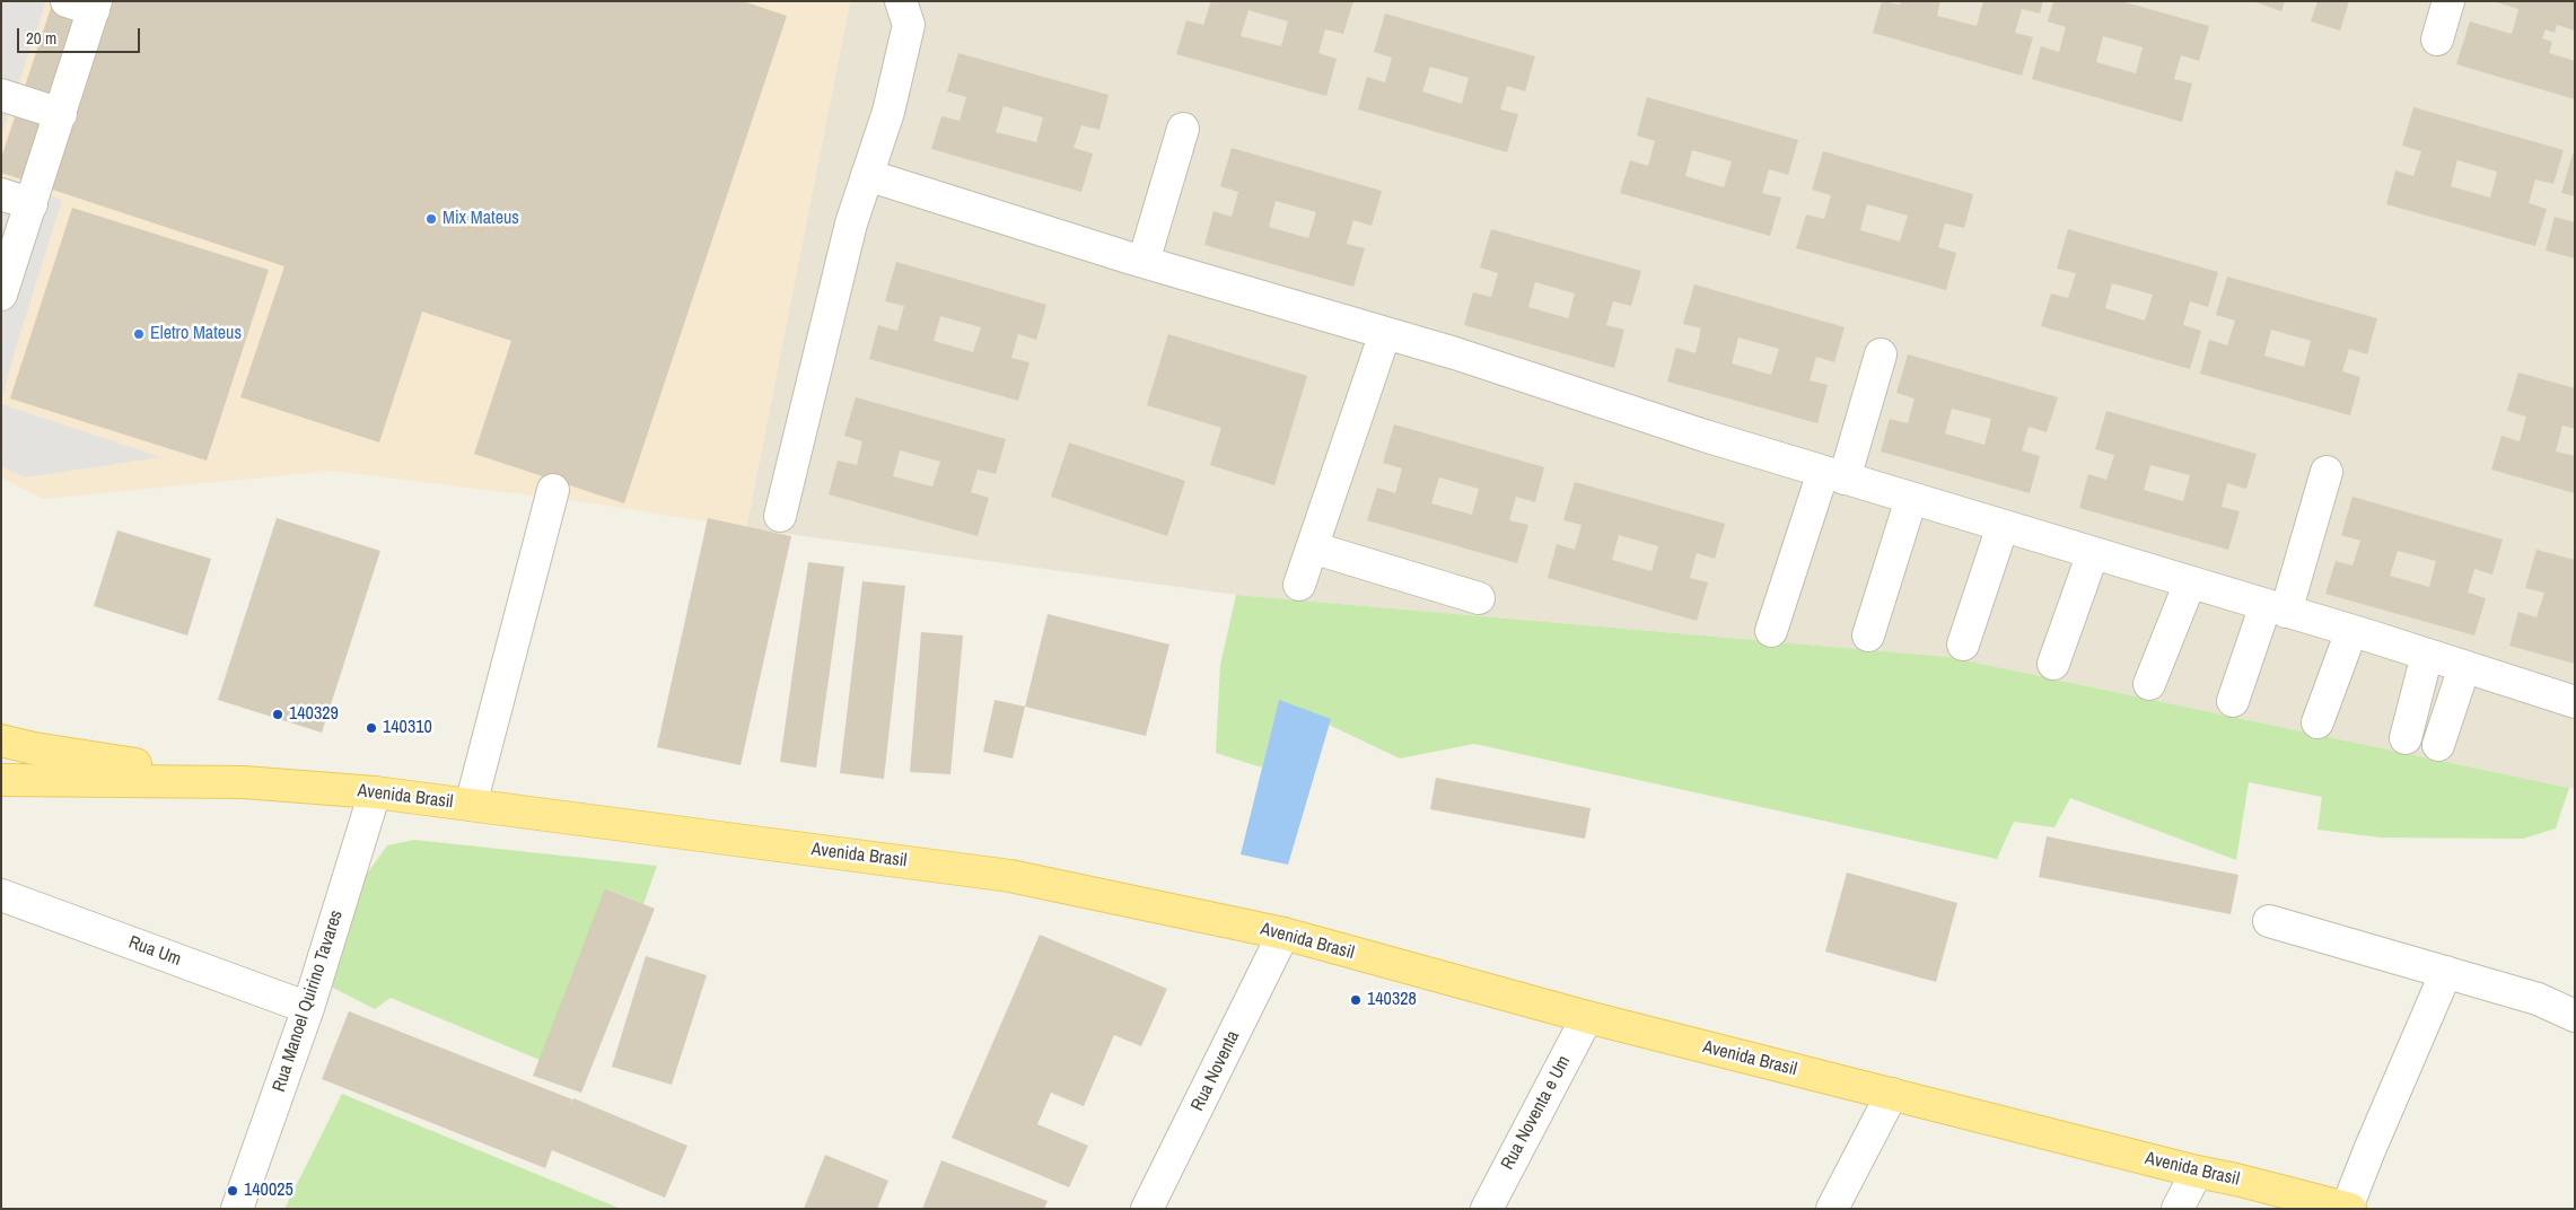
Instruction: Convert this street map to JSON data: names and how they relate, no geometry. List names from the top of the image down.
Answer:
{
  "streets": {
    "main road": ["Avenida Brasil"],
    "street": [
      "Rua Um",
      "Rua Manoel Quirino Tavares",
      "Rua Noventa",
      "Rua Noventa e Um"
    ]
  },
  "crossings": [
    ["Avenida Brasil", "Rua Manoel Quirino Tavares"],
    ["Avenida Brasil", "Rua Noventa"],
    ["Avenida Brasil", "Rua Noventa e Um"],
    ["Rua Um", "Rua Manoel Quirino Tavares"]
  ],
  "places": [
    "Mix Mateus",
    "Eletro Mateus",
    "140329",
    "140310",
    "140328",
    "140025"
  ],
  "scale_bar": "20 m"
}
